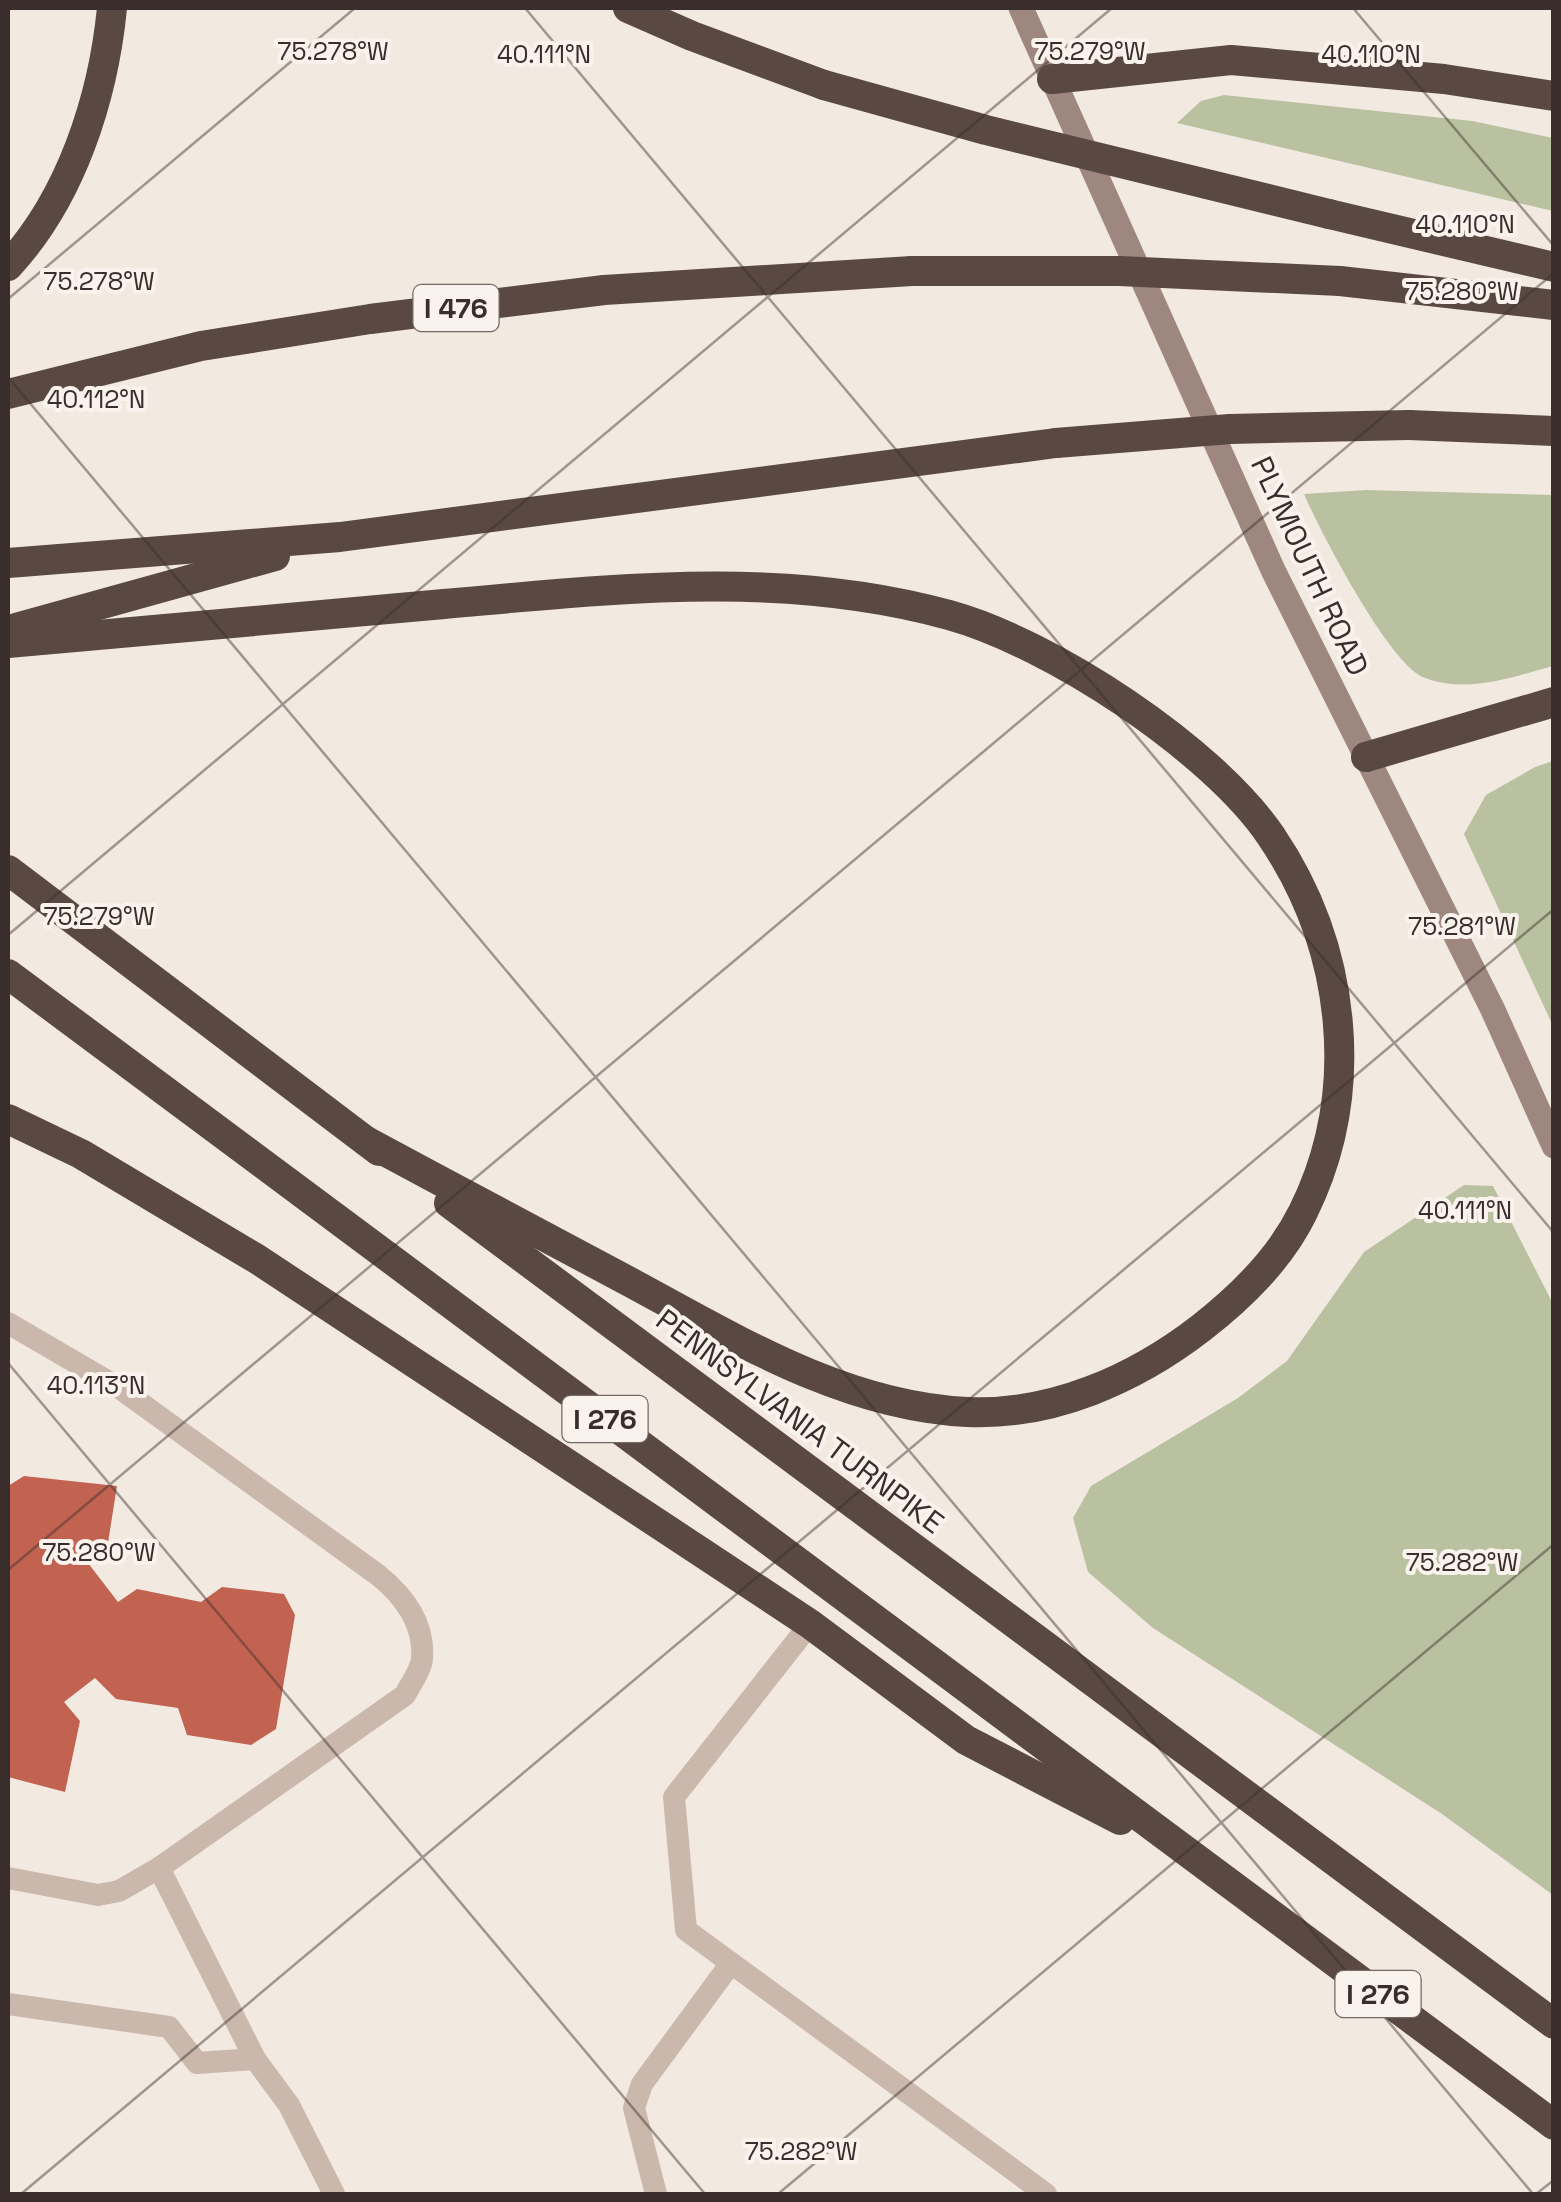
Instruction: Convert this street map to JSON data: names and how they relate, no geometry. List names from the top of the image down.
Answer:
{
  "streets": {
    "highway": ["I 476", "I 276", "PENNSYLVANIA TURNPIKE"],
    "main road": ["PLYMOUTH ROAD"]
  },
  "coordinates": [
    "75.278°W",
    "75.279°W",
    "40.110°N",
    "40.111°N",
    "75.280°W",
    "40.112°N",
    "75.281°W",
    "40.113°N",
    "75.282°W"
  ]
}
